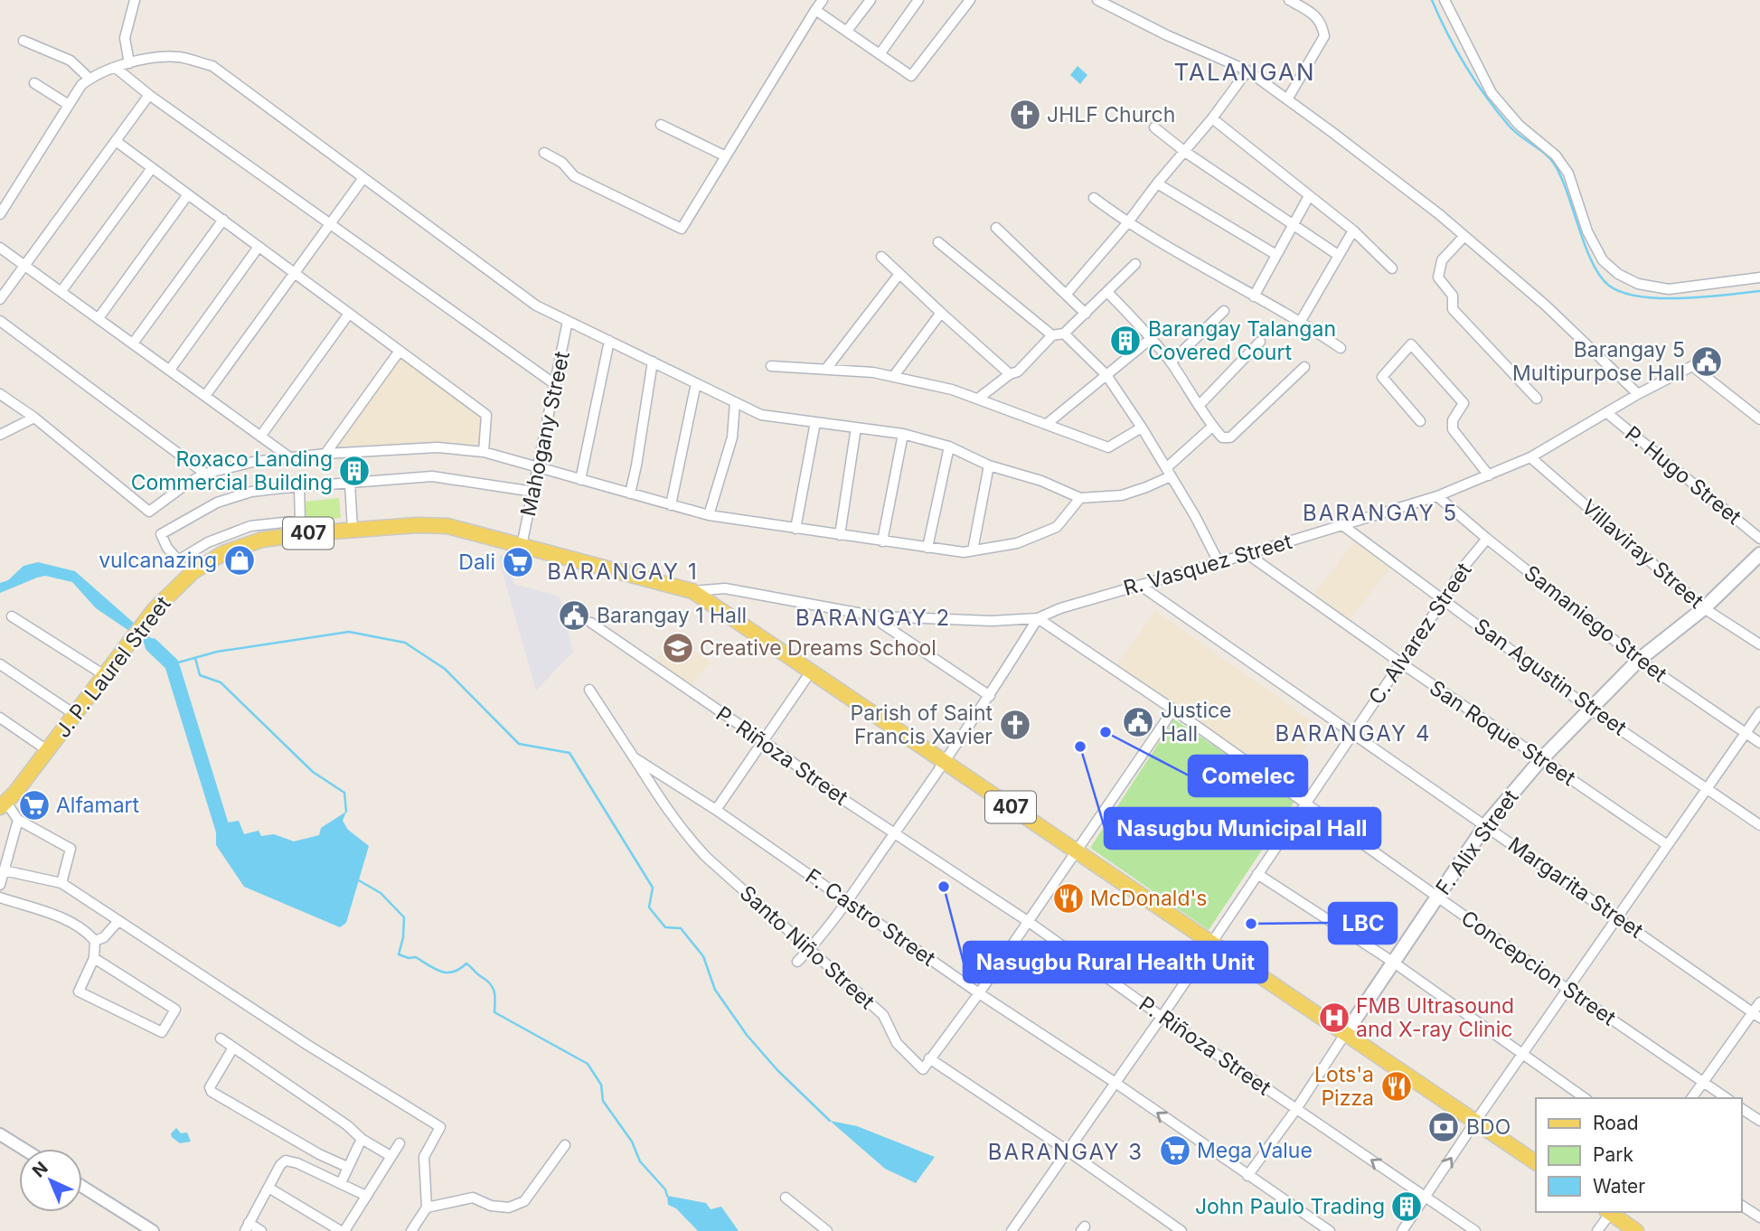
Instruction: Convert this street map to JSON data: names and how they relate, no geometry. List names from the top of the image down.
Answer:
{
  "streets": {
    "main road": ["407", "J. P. Laurel Street", "F. Alix Street"],
    "street": [
      "Mahogany Street",
      "P. Hugo Street",
      "Villaviray Street",
      "R. Vasquez Street",
      "Samaniego Street",
      "C. Alvarez Street",
      "San Agustin Street",
      "San Roque Street",
      "P. Riñoza Street",
      "Margarita Street",
      "F. Castro Street",
      "Santo Niño Street",
      "Concepcion Street"
    ]
  },
  "crossings": [
    ["Mahogany Street", "J. P. Laurel Street"],
    ["P. Hugo Street", "R. Vasquez Street"],
    ["Villaviray Street", "R. Vasquez Street"],
    ["Villaviray Street", "F. Alix Street"],
    ["R. Vasquez Street", "Samaniego Street"],
    ["R. Vasquez Street", "J. P. Laurel Street"],
    ["R. Vasquez Street", "San Agustin Street"],
    ["R. Vasquez Street", "San Roque Street"],
    ["R. Vasquez Street", "Margarita Street"],
    ["R. Vasquez Street", "Concepcion Street"],
    ["Samaniego Street", "C. Alvarez Street"],
    ["Samaniego Street", "F. Alix Street"],
    ["C. Alvarez Street", "J. P. Laurel Street"],
    ["C. Alvarez Street", "San Agustin Street"],
    ["C. Alvarez Street", "San Roque Street"],
    ["C. Alvarez Street", "P. Riñoza Street"],
    ["C. Alvarez Street", "Margarita Street"],
    ["C. Alvarez Street", "F. Castro Street"],
    ["C. Alvarez Street", "Santo Niño Street"],
    ["C. Alvarez Street", "Concepcion Street"],
    ["J. P. Laurel Street", "F. Alix Street"],
    ["San Agustin Street", "F. Alix Street"],
    ["San Roque Street", "F. Alix Street"],
    ["P. Riñoza Street", "F. Alix Street"],
    ["F. Alix Street", "Margarita Street"],
    ["F. Alix Street", "F. Castro Street"],
    ["F. Alix Street", "Concepcion Street"],
    ["F. Castro Street", "Santo Niño Street"]
  ],
  "districts": [
    "TALANGAN",
    "BARANGAY 5",
    "BARANGAY 1",
    "BARANGAY 2",
    "BARANGAY 4",
    "BARANGAY 3"
  ],
  "places": {
    "church": ["JHLF Church", "Parish of Saint Francis Xavier"],
    "building": ["Barangay Talangan Covered Court", "Roxaco Landing Commercial Building", "John Paulo Trading"],
    "public building": ["Barangay 5 Multipurpose Hall", "Barangay 1 Hall", "Justice Hall"],
    "shop": ["vulcanazing"],
    "supermarket": ["Dali", "Alfamart", "Mega Value"],
    "school or university": ["Creative Dreams School"],
    "other": [
      "Comelec",
      "Nasugbu Municipal Hall",
      "Nasugbu Rural Health Unit",
      "LBC"
    ],
    "restaurant": ["McDonald's", "Lots'a Pizza"],
    "hospital": ["FMB Ultrasound and X-ray Clinic"],
    "bank": ["BDO"]
  },
  "legend": ["Road", "Park", "Water"],
  "north": "top left"
}
